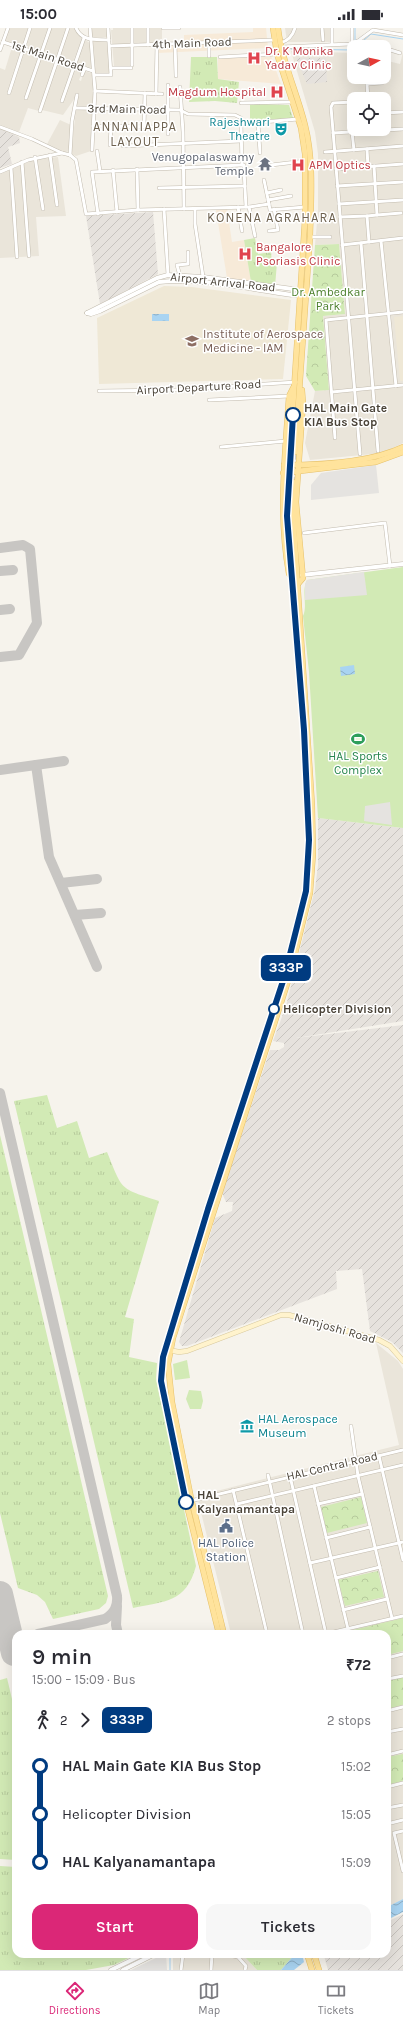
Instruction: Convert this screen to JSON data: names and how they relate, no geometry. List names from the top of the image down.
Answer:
{
  "streets": {
    "main road": ["Namjoshi Road"],
    "street": [
      "4th Main Road",
      "1st Main Road",
      "3rd Main Road",
      "Airport Arrival Road",
      "Airport Departure Road",
      "HAL Central Road"
    ]
  },
  "districts": ["ANNANIAPPA LAYOUT", "KONENA AGRAHARA"],
  "parks": ["Dr. Ambedkar Park"],
  "places": {
    "hospital": [
      "Dr. K Monika Yadav Clinic",
      "Magdum Hospital",
      "APM Optics",
      "Bangalore Psoriasis Clinic"
    ],
    "theatre": ["Rajeshwari Theatre"],
    "temple": ["Venugopalaswamy Temple"],
    "school or university": ["Institute of Aerospace Medicine - IAM"],
    "other": ["HAL Main Gate KIA Bus Stop", "Helicopter Division", "HAL Kalyanamantapa"],
    "sports": ["HAL Sports Complex"],
    "museum": ["HAL Aerospace Museum"],
    "public building": ["HAL Police Station"]
  },
  "lines": ["bus line 333P"],
  "north": "right",
  "page": {
    "status": "15:00",
    "on_map": "333P",
    "heading": ["9 min", "15:00 – 15:09 · Bus", "₹72"],
    "legs": ["2", "333P", "2 stops"],
    "list": [
      {
        "name": "HAL Main Gate KIA Bus Stop",
        "value": "15:02"
      },
      {
        "name": "Helicopter Division",
        "value": "15:05"
      },
      {
        "name": "HAL Kalyanamantapa",
        "value": "15:09"
      }
    ],
    "buttons": ["Start", "Tickets"],
    "tabs": ["Directions", "Map", "Tickets"]
  }
}
